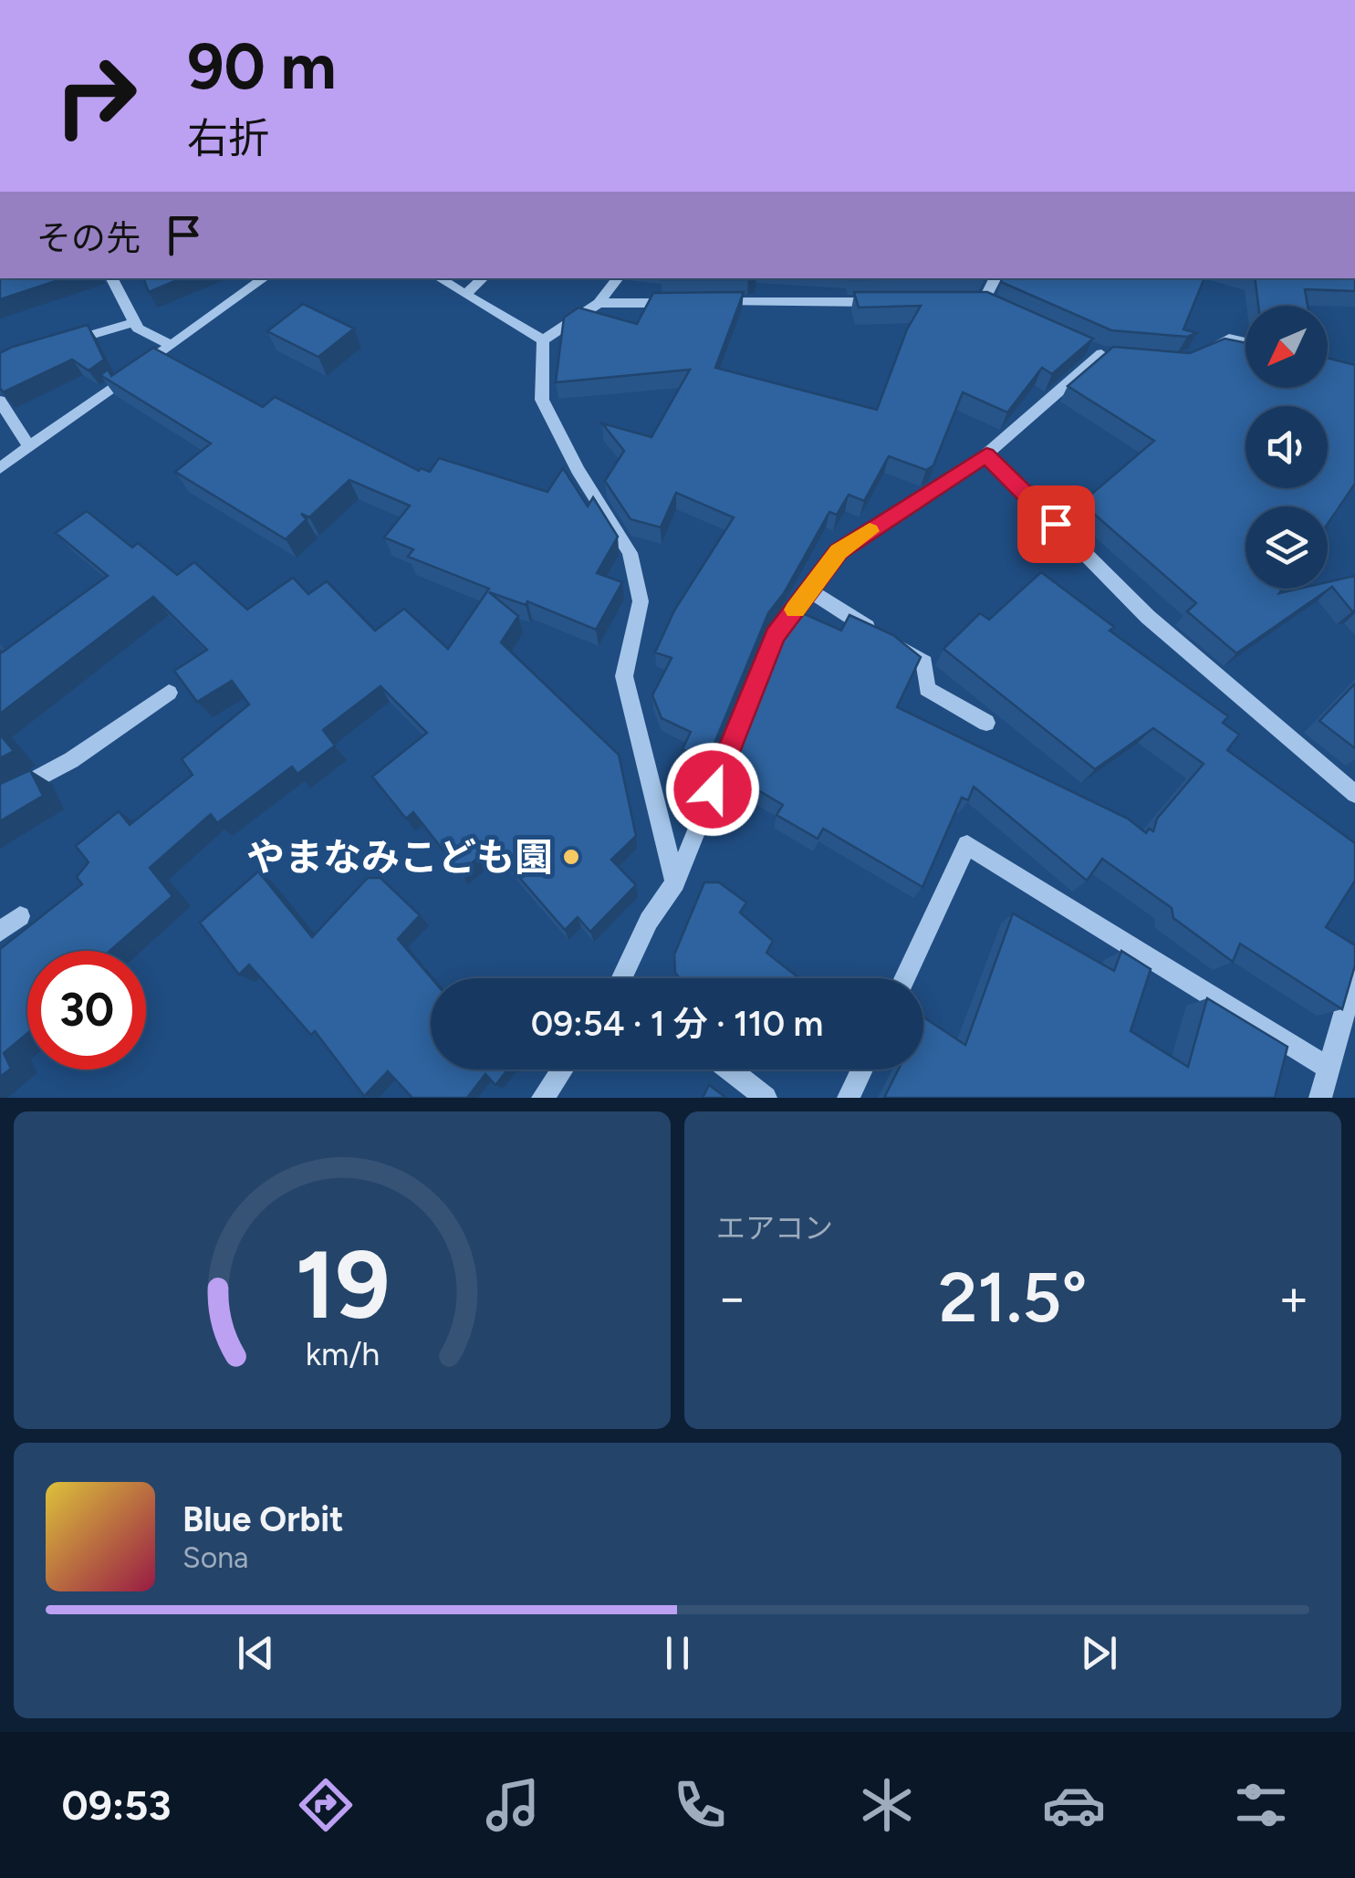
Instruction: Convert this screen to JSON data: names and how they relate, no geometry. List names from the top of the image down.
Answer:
{
  "places": ["やまなみこども園"],
  "north": "bottom left",
  "page": {
    "turn": ["90 m", "右折"],
    "then": "その先",
    "limit": "30",
    "trip": "09:54 · 1 分 · 110 m",
    "tile": "エアコン",
    "heat": ["−", "21.5°", "+"],
    "song": ["Blue Orbit", "Sona"],
    "tabs": "09:53",
    "gauge": ["19", "km/h"]
  }
}
